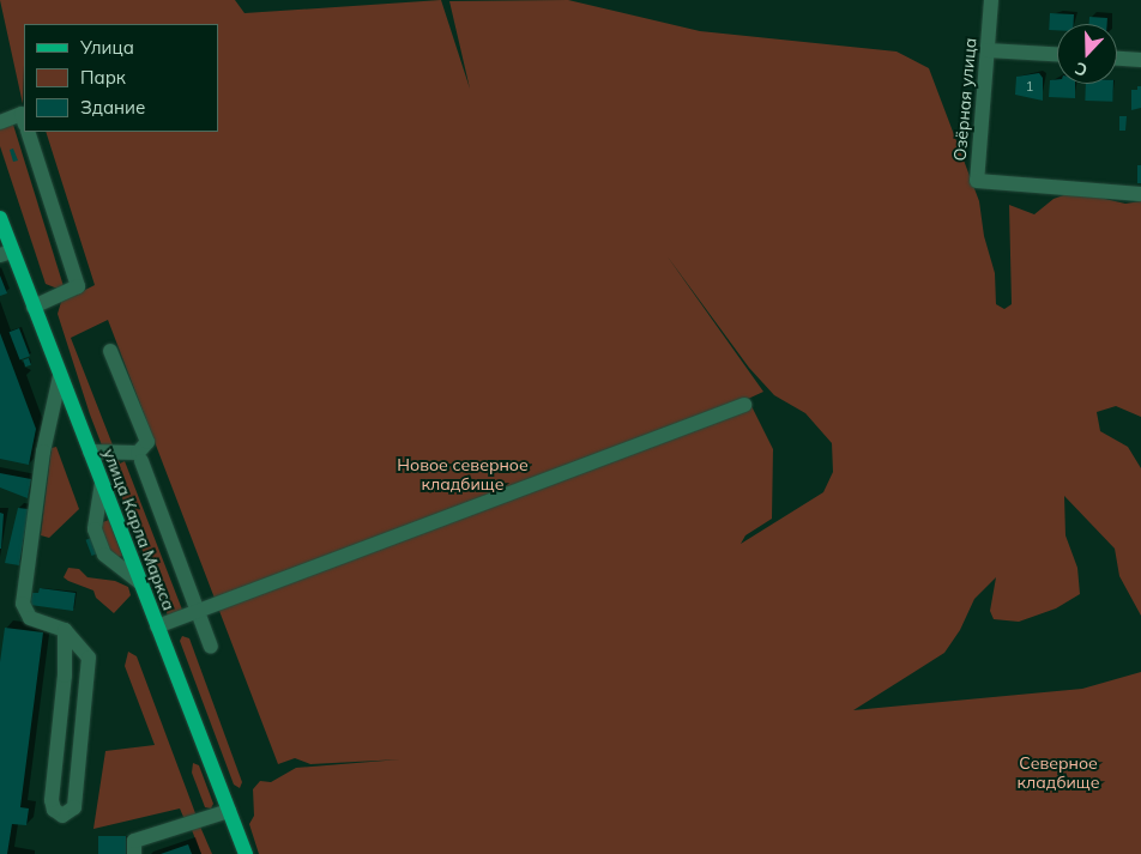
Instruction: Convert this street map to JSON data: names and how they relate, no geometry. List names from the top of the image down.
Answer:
{
  "streets": {
    "main road": ["улица Карла Маркса"],
    "street": ["Озёрная улица"]
  },
  "parks": ["Новое северное кладбище", "Северное кладбище"],
  "house_numbers": ["1"],
  "legend": ["Улица", "Парк", "Здание"],
  "north": "bottom"
}
